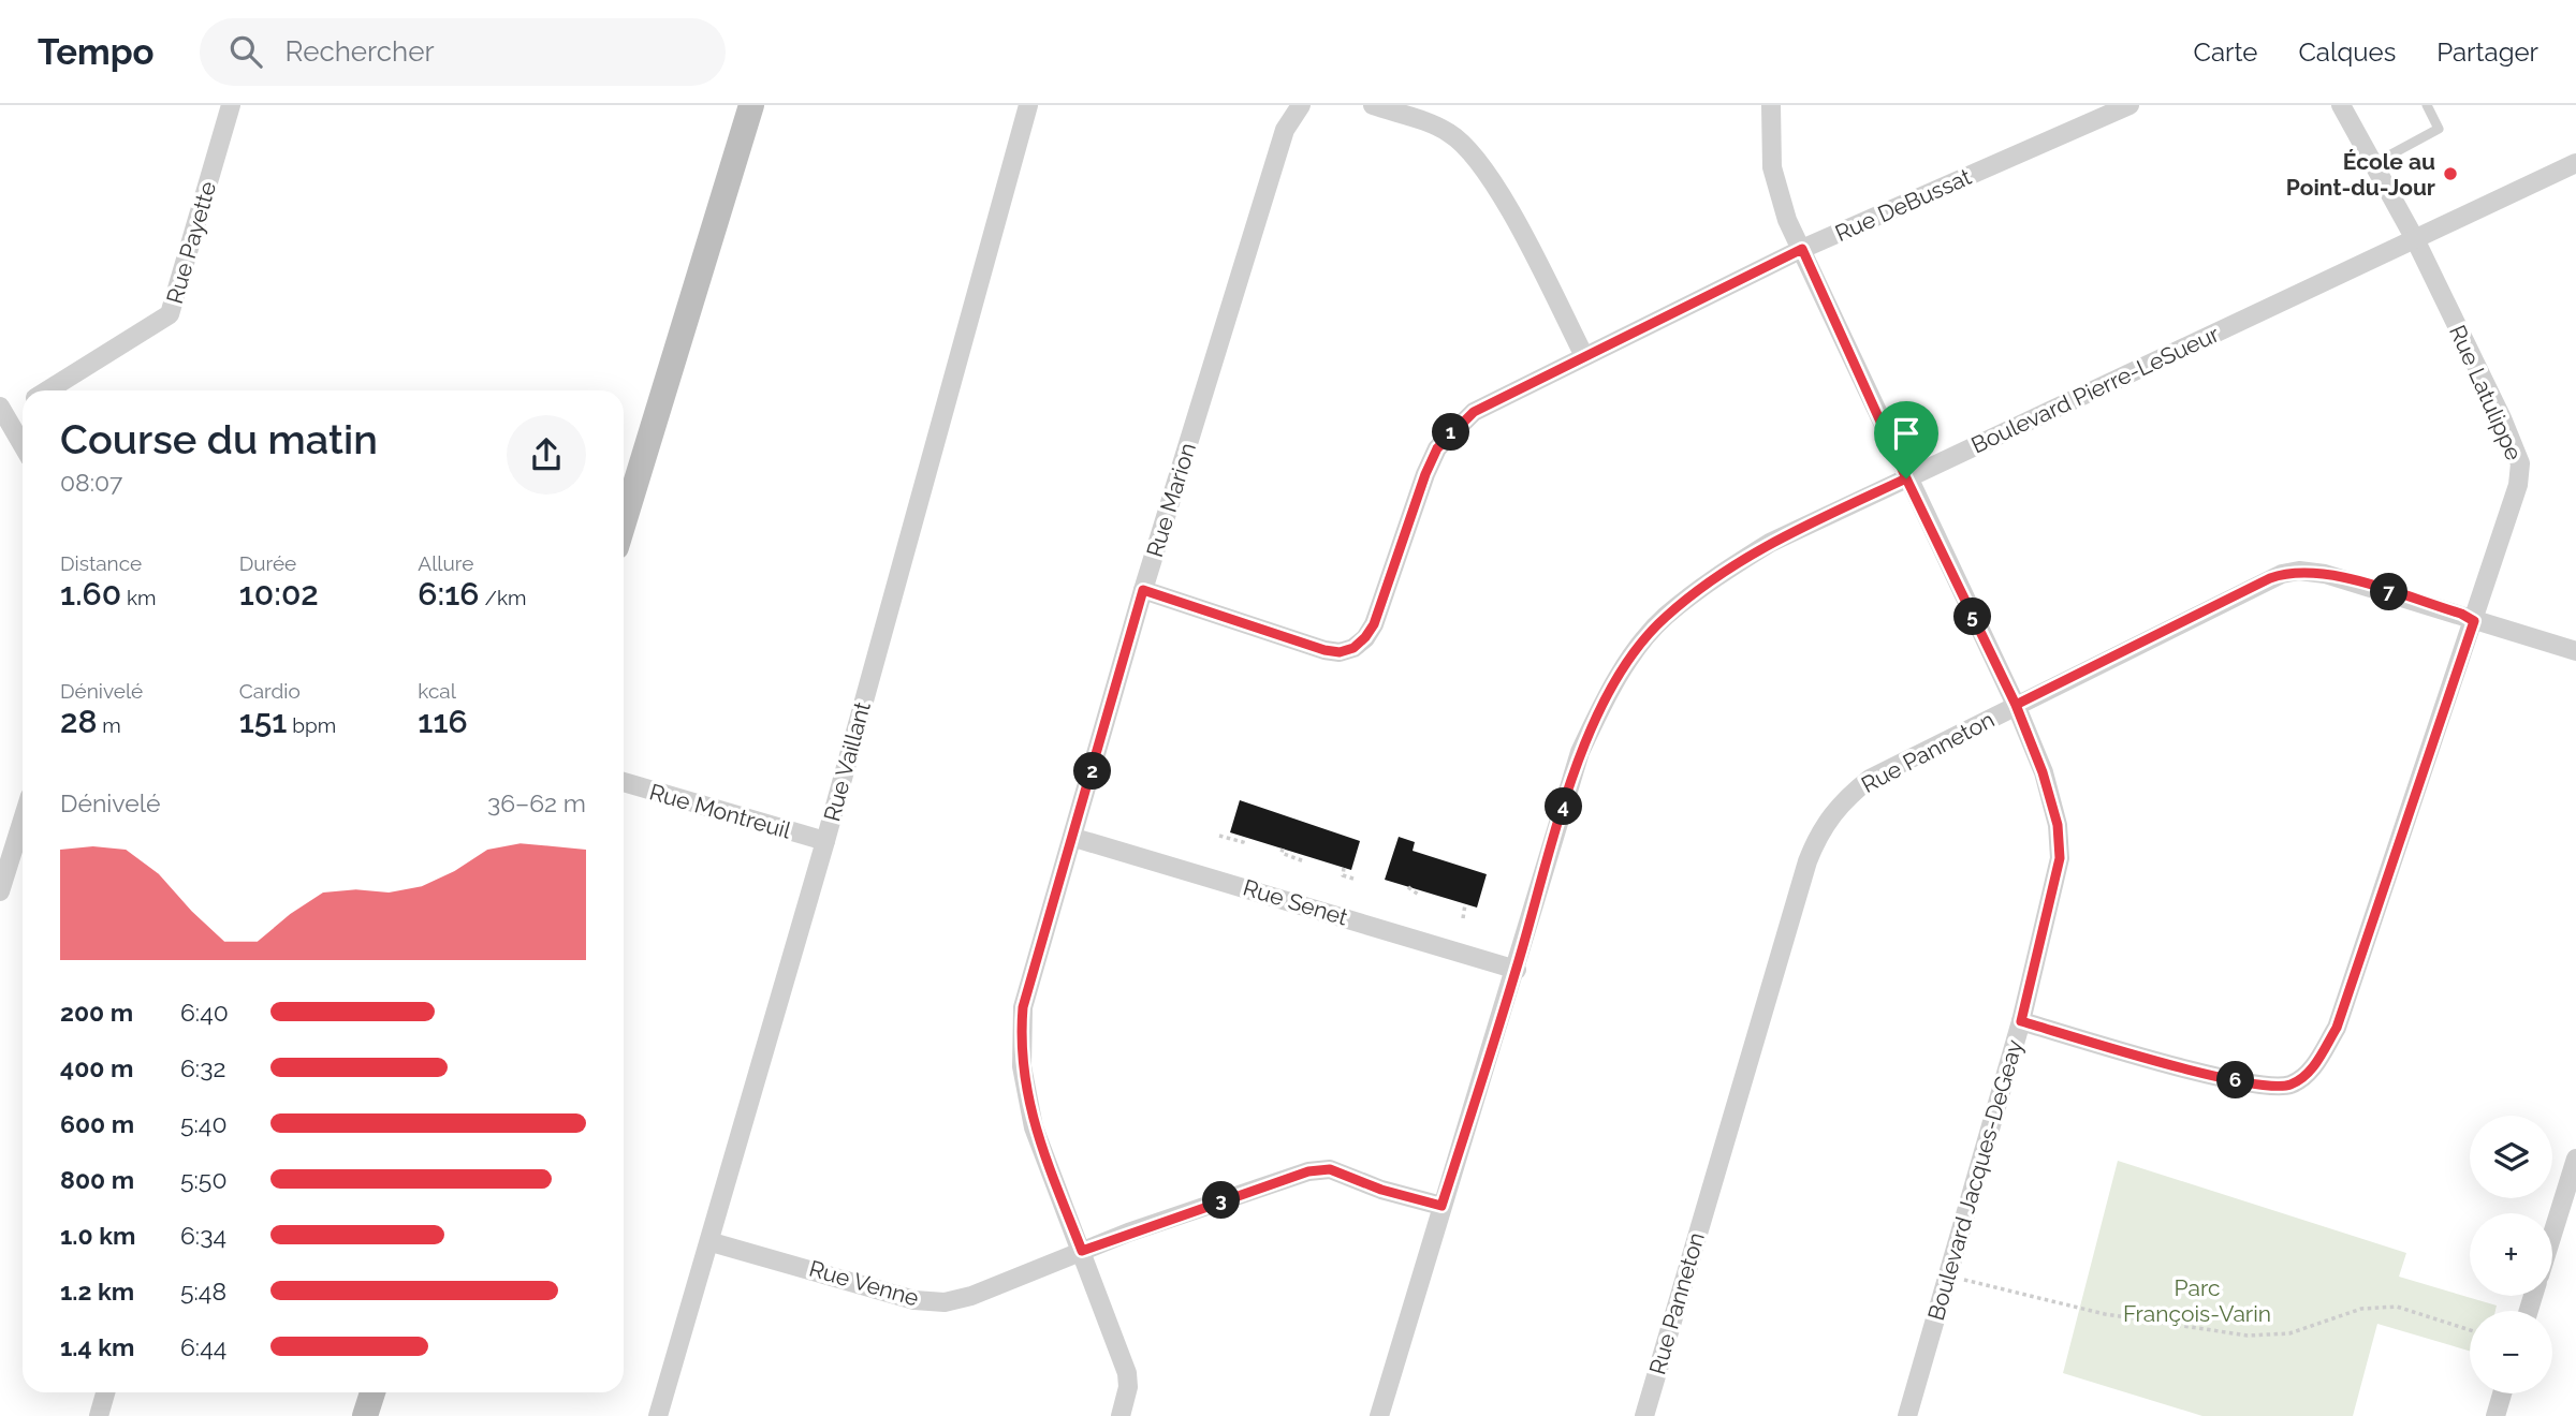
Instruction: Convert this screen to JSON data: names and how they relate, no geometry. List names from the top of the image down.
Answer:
{
  "streets": {
    "street": [
      "Rue DeBussat",
      "Rue Payette",
      "Boulevard Pierre-LeSueur",
      "Rue Latulippe",
      "Rue Marion",
      "Rue Panneton",
      "Rue Vaillant",
      "Rue Montreuil",
      "Rue Senet",
      "Boulevard Jacques-DeGeay",
      "Rue Venne"
    ]
  },
  "crossings": [
    ["Rue DeBussat", "Rue Marion"],
    ["Rue DeBussat", "Boulevard Jacques-DeGeay"],
    ["Boulevard Pierre-LeSueur", "Rue Latulippe"],
    ["Boulevard Pierre-LeSueur", "Rue Senet"],
    ["Boulevard Pierre-LeSueur", "Boulevard Jacques-DeGeay"],
    ["Boulevard Pierre-LeSueur", "Rue Venne"],
    ["Rue Latulippe", "Rue Panneton"],
    ["Rue Latulippe", "Boulevard Jacques-DeGeay"],
    ["Rue Marion", "Rue Senet"],
    ["Rue Marion", "Rue Venne"],
    ["Rue Panneton", "Boulevard Jacques-DeGeay"],
    ["Rue Vaillant", "Rue Montreuil"],
    ["Rue Vaillant", "Rue Venne"]
  ],
  "parks": ["Parc François-Varin"],
  "places": ["École au Point-du-Jour"],
  "page": {
    "header": "Tempo",
    "search": "Rechercher",
    "nav": ["Carte", "Calques", "Partager"],
    "heading": ["Course du matin", "08:07"],
    "pins": [
      "1",
      "7",
      "5",
      "2",
      "4",
      "6",
      "3"
    ],
    "stats": [
      ["Distance", "1.60 km"],
      ["Durée", "10:02"],
      ["Allure", "6:16 /km"],
      ["Dénivelé", "28 m"],
      ["Cardio", "151 bpm"],
      ["kcal", "116"]
    ],
    "chart": ["Dénivelé", "36–62 m"],
    "list": [
      {
        "name": "200 m",
        "note": "6:40"
      },
      {
        "name": "400 m",
        "note": "6:32"
      },
      {
        "name": "600 m",
        "note": "5:40"
      },
      {
        "name": "800 m",
        "note": "5:50"
      },
      {
        "name": "1.0 km",
        "note": "6:34"
      },
      {
        "name": "1.2 km",
        "note": "5:48"
      },
      {
        "name": "1.4 km",
        "note": "6:44"
      }
    ],
    "map_buttons": ["+", "−"]
  }
}
